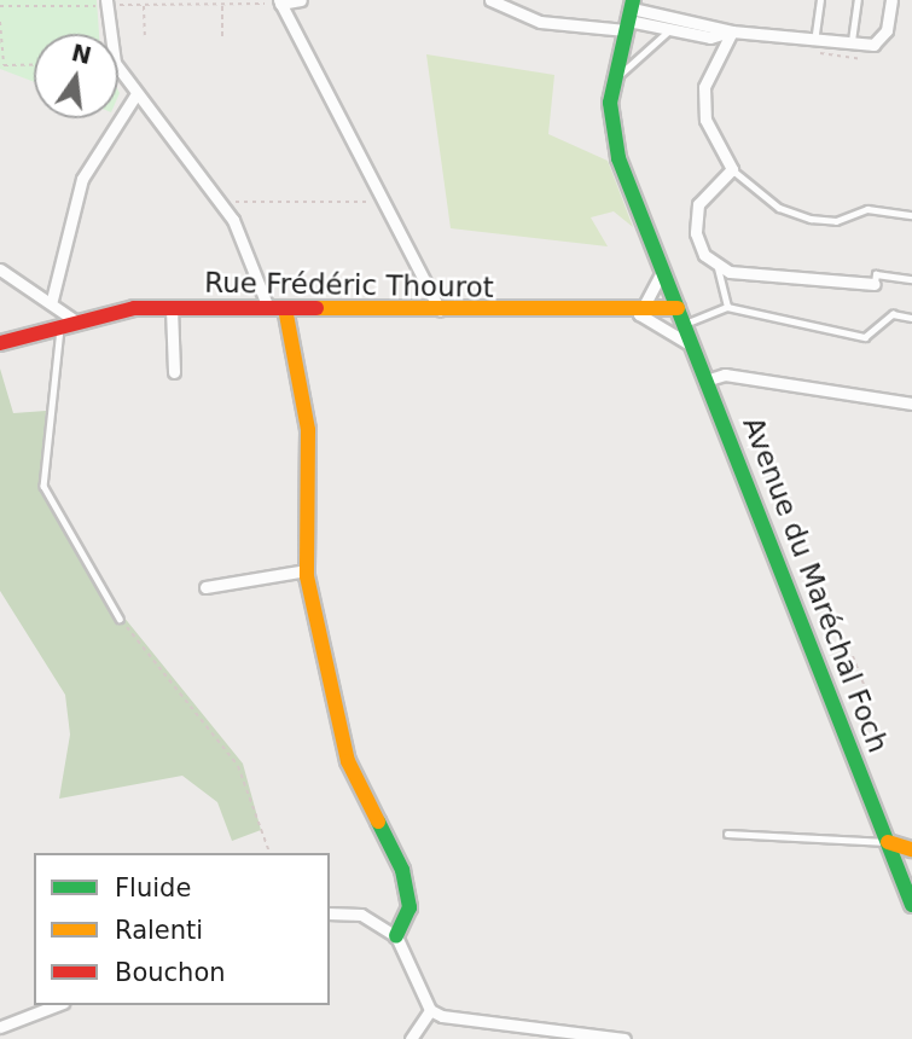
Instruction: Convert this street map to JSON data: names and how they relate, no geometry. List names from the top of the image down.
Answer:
{
  "streets": {
    "street": ["Rue Frédéric Thourot", "Avenue du Maréchal Foch"]
  },
  "crossings": [
    ["Rue Frédéric Thourot", "Avenue du Maréchal Foch"]
  ],
  "legend": ["Fluide", "Ralenti", "Bouchon"],
  "north": "top"
}
